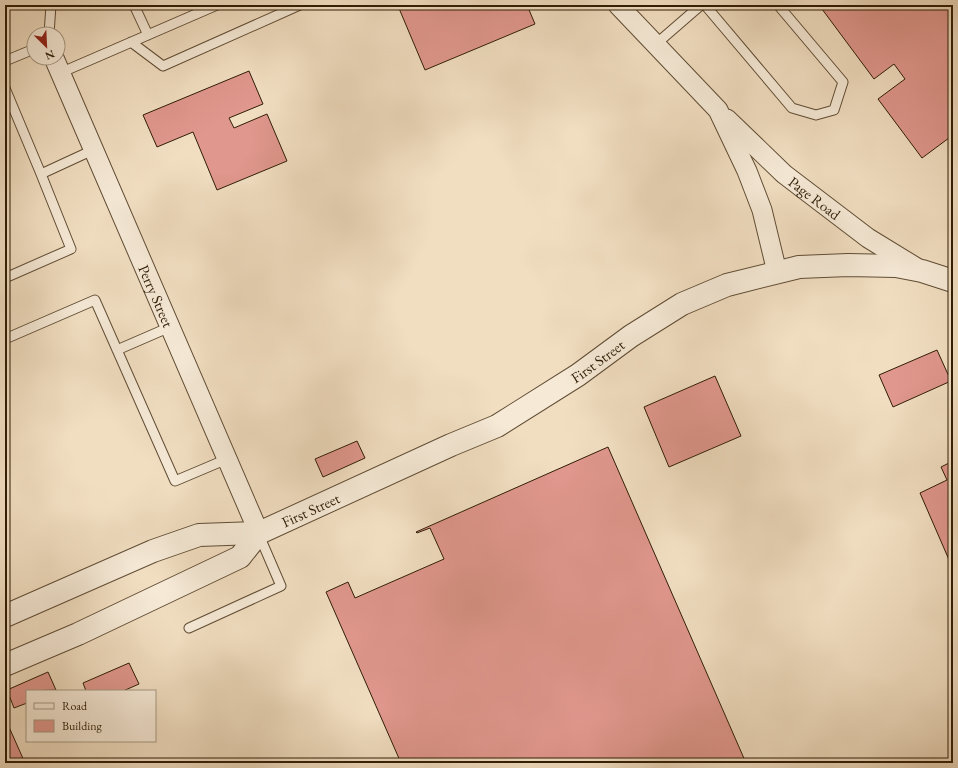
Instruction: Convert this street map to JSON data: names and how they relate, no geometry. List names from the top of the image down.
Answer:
{
  "streets": {
    "street": ["Page Road", "Perry Street", "First Street"]
  },
  "crossings": [
    ["Page Road", "First Street"],
    ["Perry Street", "First Street"]
  ],
  "legend": ["Road", "Building"],
  "north": "bottom right"
}
